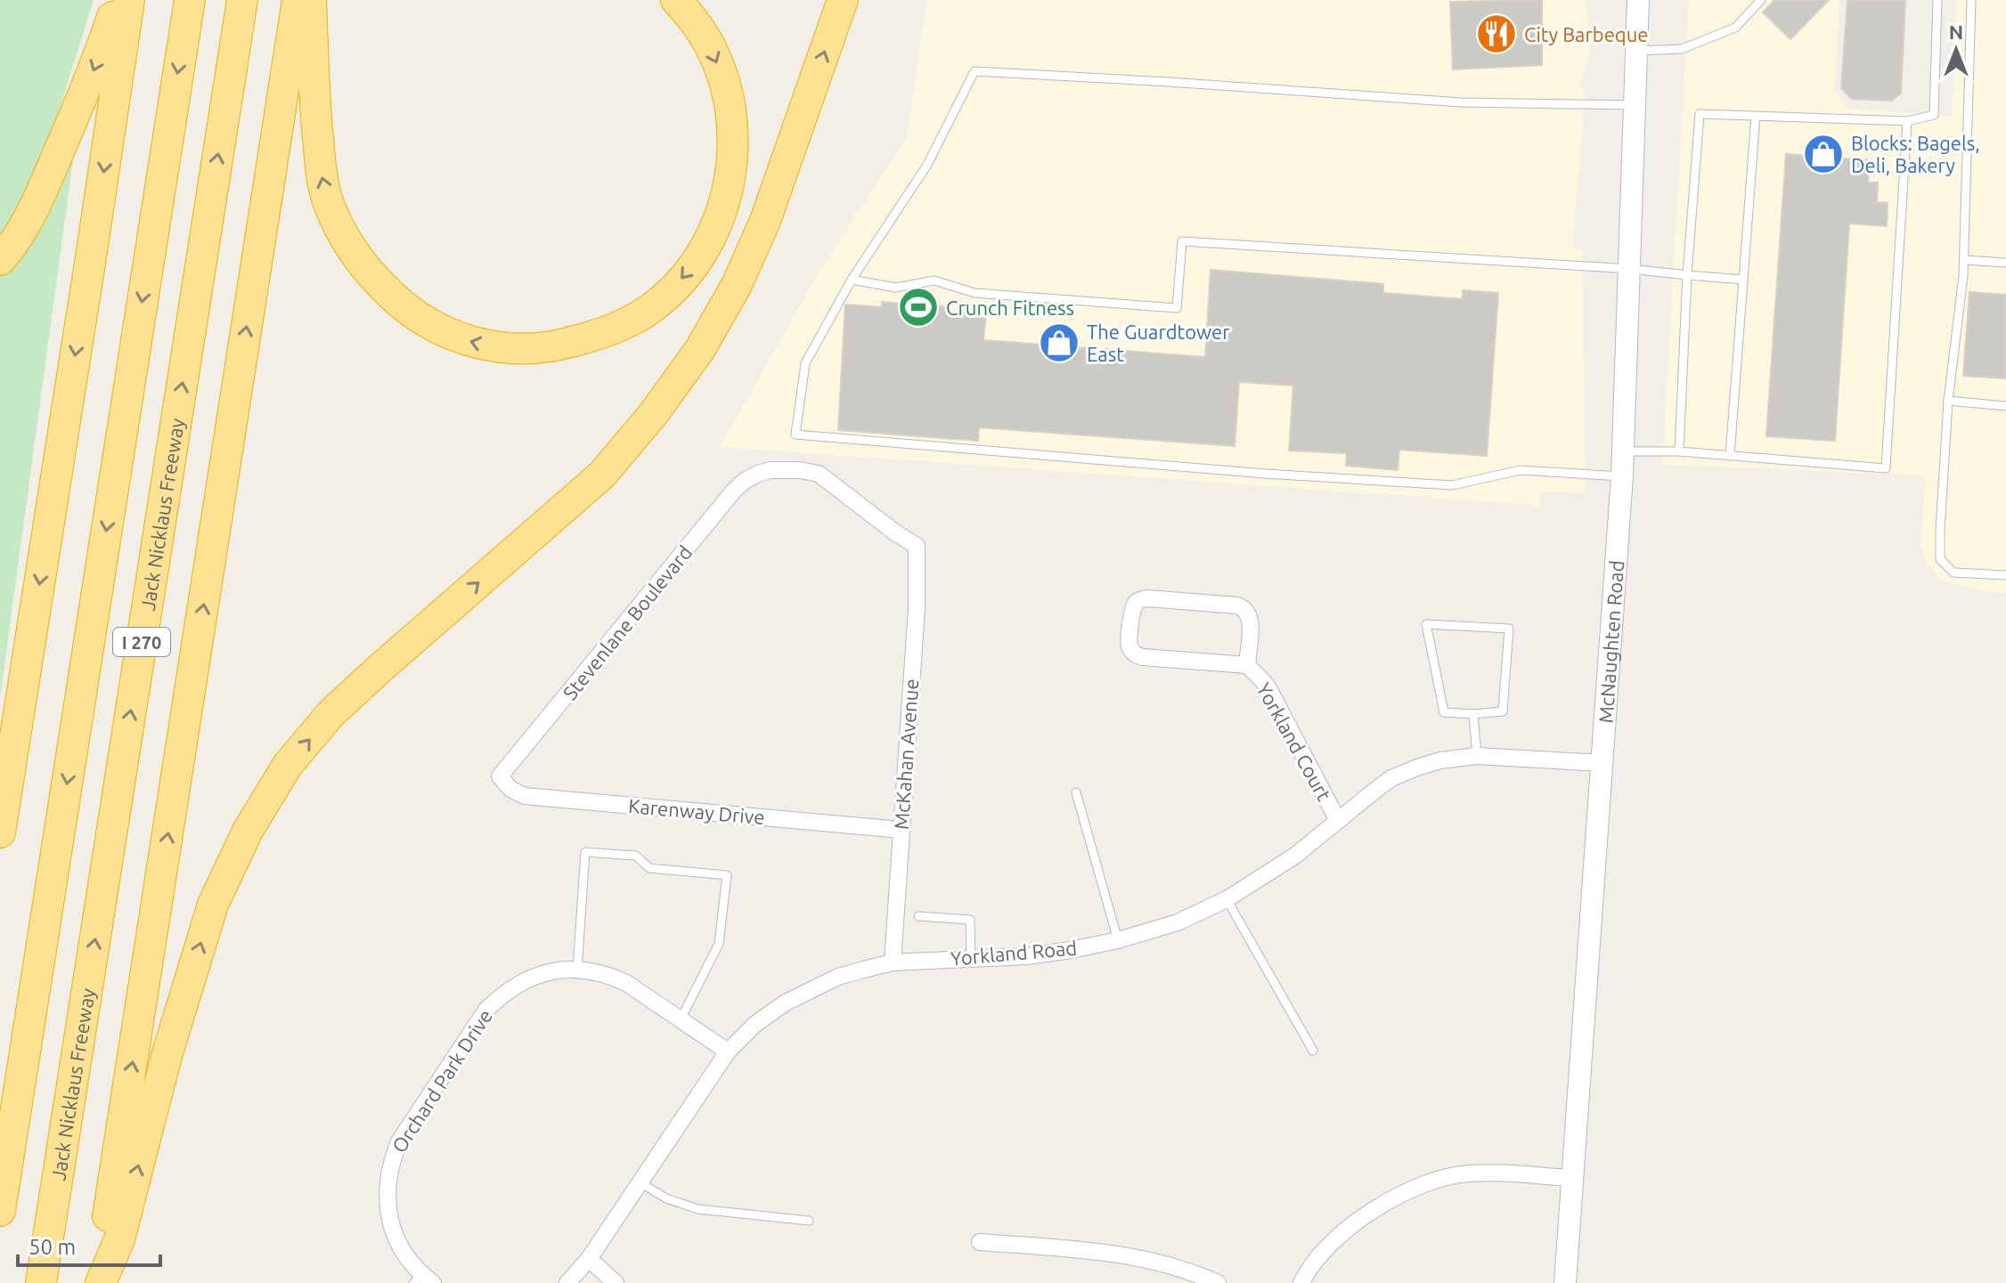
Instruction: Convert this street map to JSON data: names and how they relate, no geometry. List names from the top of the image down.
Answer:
{
  "streets": {
    "highway": ["Jack Nicklaus Freeway", "I 270"],
    "street": [
      "Stevenlane Boulevard",
      "McNaughten Road",
      "Yorkland Court",
      "McKahan Avenue",
      "Karenway Drive",
      "Yorkland Road",
      "Orchard Park Drive"
    ]
  },
  "crossings": [
    ["Stevenlane Boulevard", "McKahan Avenue"],
    ["Stevenlane Boulevard", "Karenway Drive"],
    ["McNaughten Road", "Yorkland Road"],
    ["Yorkland Court", "Yorkland Road"],
    ["McKahan Avenue", "Karenway Drive"],
    ["McKahan Avenue", "Yorkland Road"],
    ["Yorkland Road", "Orchard Park Drive"]
  ],
  "places": {
    "restaurant": ["City Barbeque"],
    "shop": ["Blocks: Bagels, Deli, Bakery", "The Guardtower East"],
    "sports": ["Crunch Fitness"]
  },
  "scale_bar": "50 m",
  "north": "top"
}
